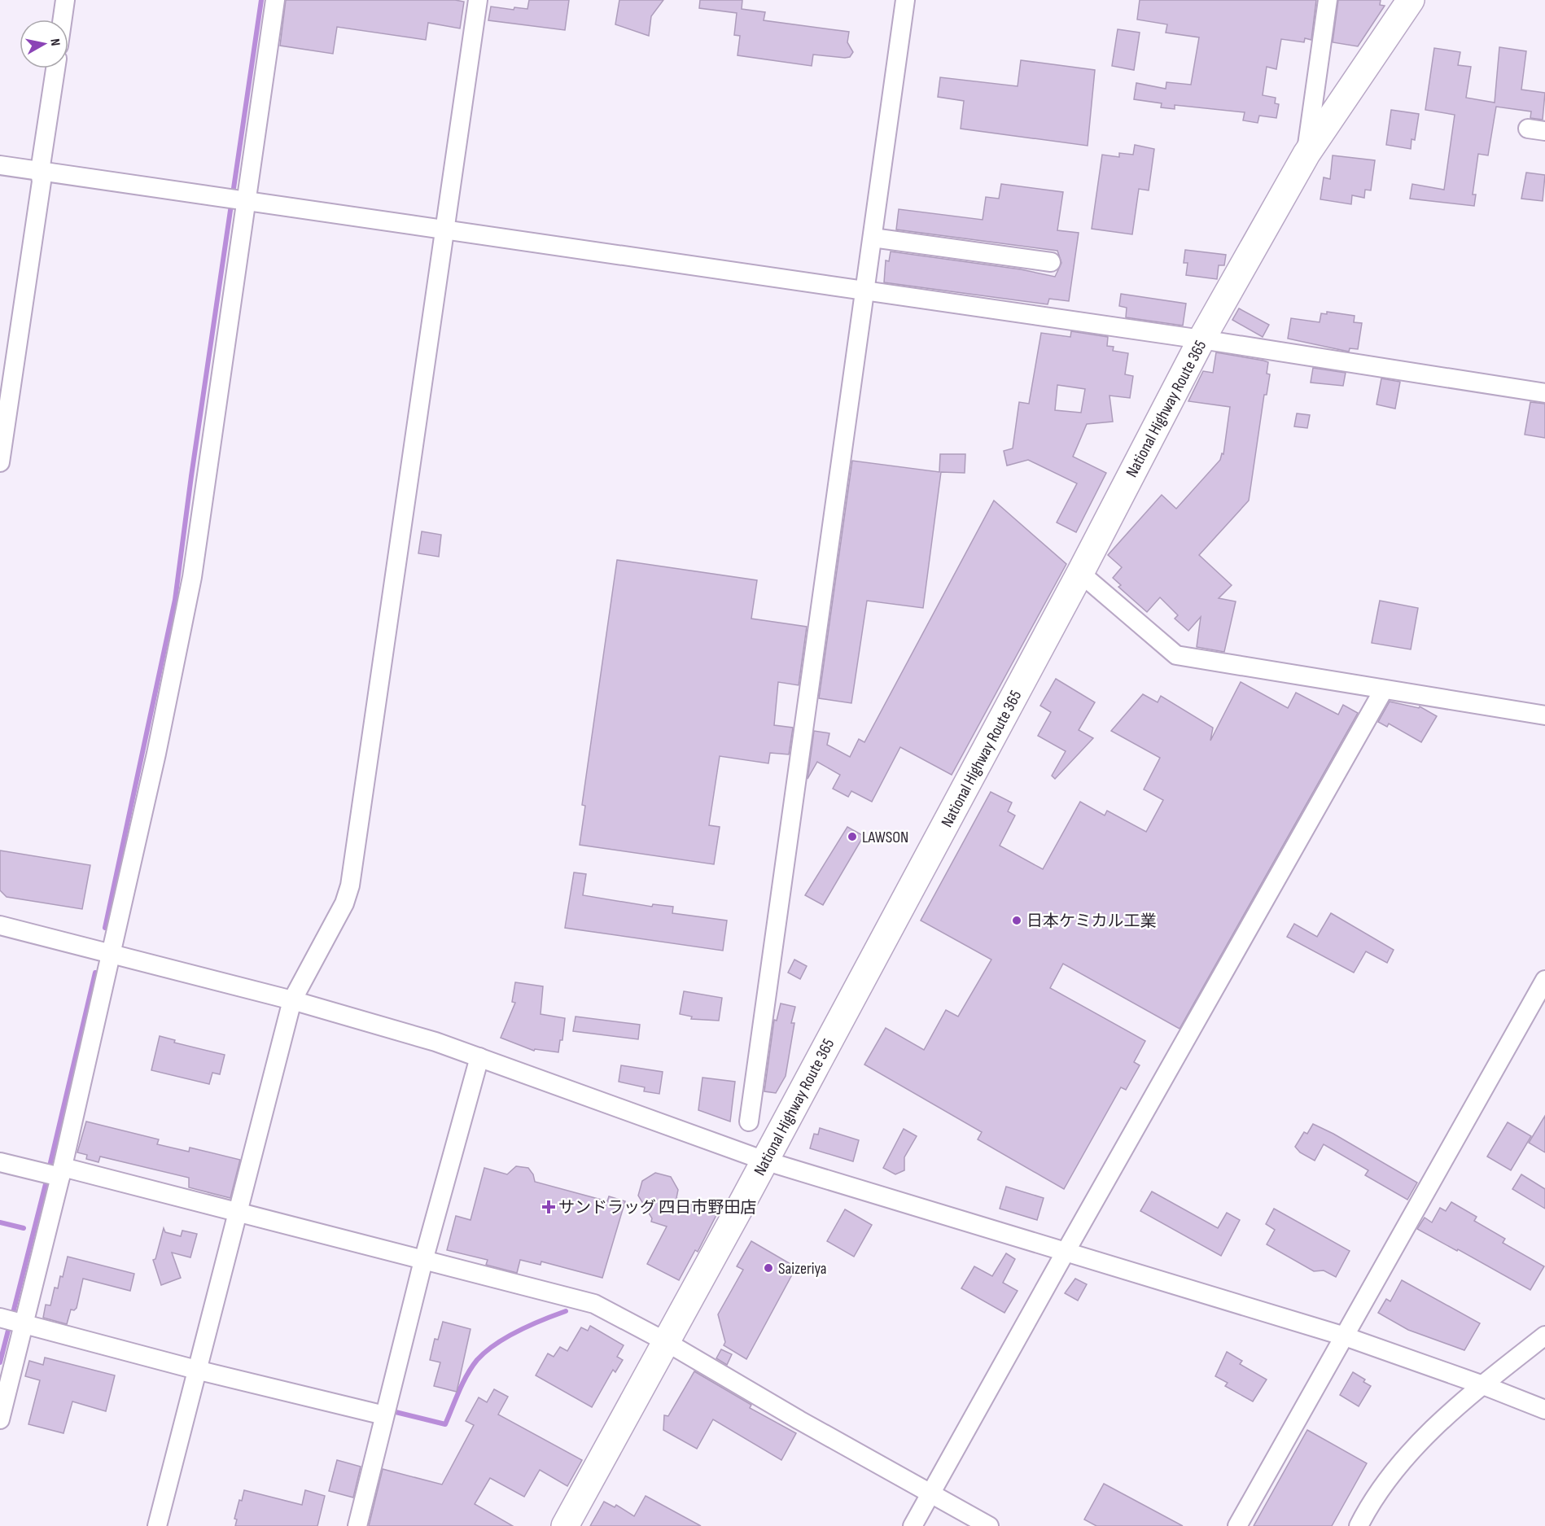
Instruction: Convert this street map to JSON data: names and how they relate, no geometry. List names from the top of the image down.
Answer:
{
  "streets": {
    "highway": ["National Highway Route 365"]
  },
  "places": {
    "other": ["LAWSON", "日本ケミカル工業", "Saizeriya"],
    "health": ["サンドラッグ 四日市野田店"]
  },
  "north": "right"
}
